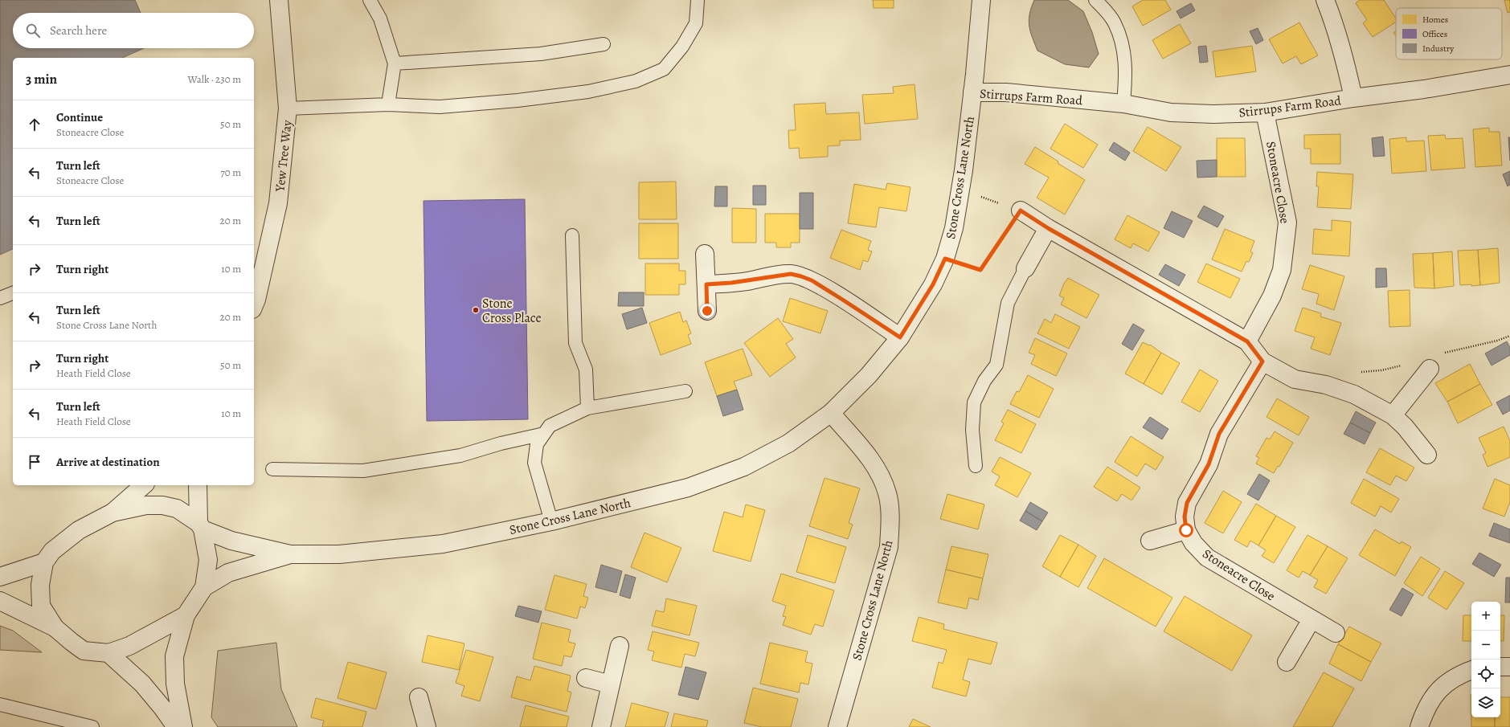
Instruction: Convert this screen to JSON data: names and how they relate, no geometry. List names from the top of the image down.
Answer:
{
  "streets": {
    "street": [
      "Stirrups Farm Road",
      "Yew Tree Way",
      "Stone Cross Lane North",
      "Stoneacre Close"
    ]
  },
  "crossings": [
    ["Stirrups Farm Road", "Stone Cross Lane North"],
    ["Stirrups Farm Road", "Stoneacre Close"]
  ],
  "places": ["Stone Cross Place"],
  "legend": ["Homes", "Offices", "Industry"],
  "page": {
    "search": "Search here",
    "heading": ["3 min", "Walk · 230 m"],
    "list": [
      ["Continue", "Stoneacre Close", "50 m"],
      ["Turn left", "Stoneacre Close", "70 m"],
      ["Turn left", "20 m"],
      ["Turn right", "10 m"],
      ["Turn left", "Stone Cross Lane North", "20 m"],
      ["Turn right", "Heath Field Close", "50 m"],
      ["Turn left", "Heath Field Close", "10 m"],
      "Arrive at destination"
    ],
    "map_buttons": ["+", "−"]
  }
}
